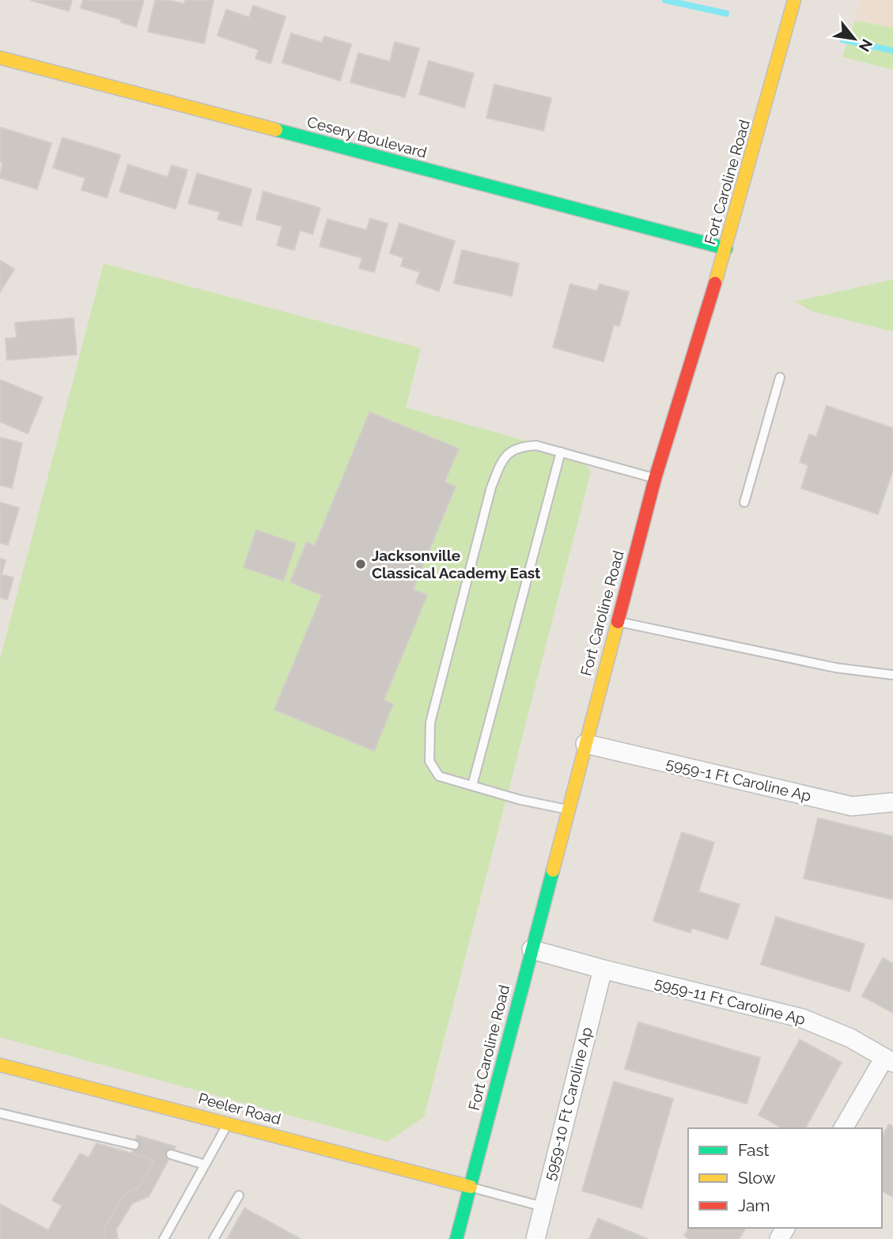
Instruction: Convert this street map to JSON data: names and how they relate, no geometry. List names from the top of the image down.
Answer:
{
  "streets": {
    "street": [
      "Cesery Boulevard",
      "Fort Caroline Road",
      "5959-1 Ft Caroline Ap",
      "5959-11 Ft Caroline Ap",
      "5959-10 Ft Caroline Ap",
      "Peeler Road"
    ]
  },
  "crossings": [
    ["Cesery Boulevard", "Fort Caroline Road"],
    ["Fort Caroline Road", "5959-1 Ft Caroline Ap"],
    ["Fort Caroline Road", "5959-11 Ft Caroline Ap"],
    ["Fort Caroline Road", "Peeler Road"],
    ["5959-11 Ft Caroline Ap", "5959-10 Ft Caroline Ap"]
  ],
  "places": ["Jacksonville Classical Academy East"],
  "legend": ["Fast", "Slow", "Jam"],
  "north": "bottom right"
}
